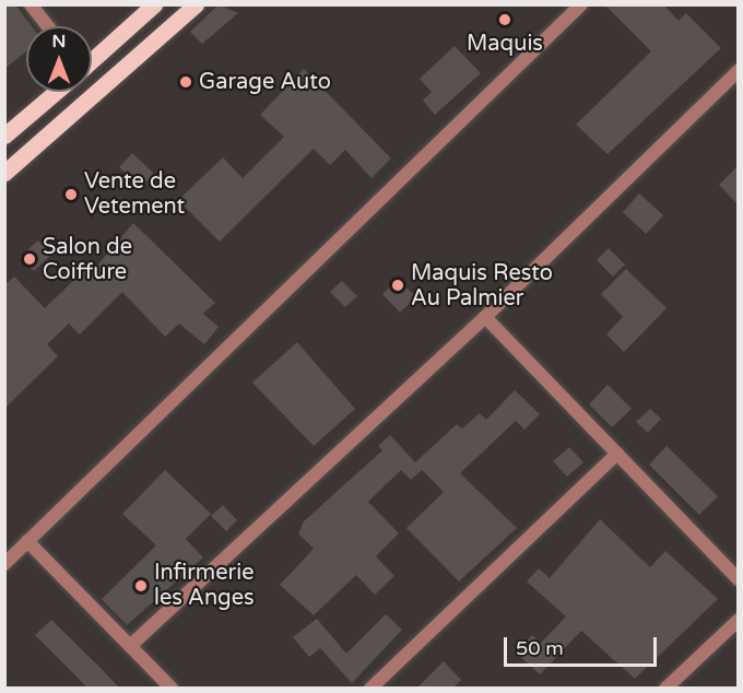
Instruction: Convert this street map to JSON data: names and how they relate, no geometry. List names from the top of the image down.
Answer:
{
  "places": [
    "Maquis",
    "Garage Auto",
    "Vente de Vetement",
    "Salon de Coiffure",
    "Maquis Resto Au Palmier",
    "Infirmerie les Anges"
  ],
  "scale_bar": "50 m",
  "north": "top"
}
